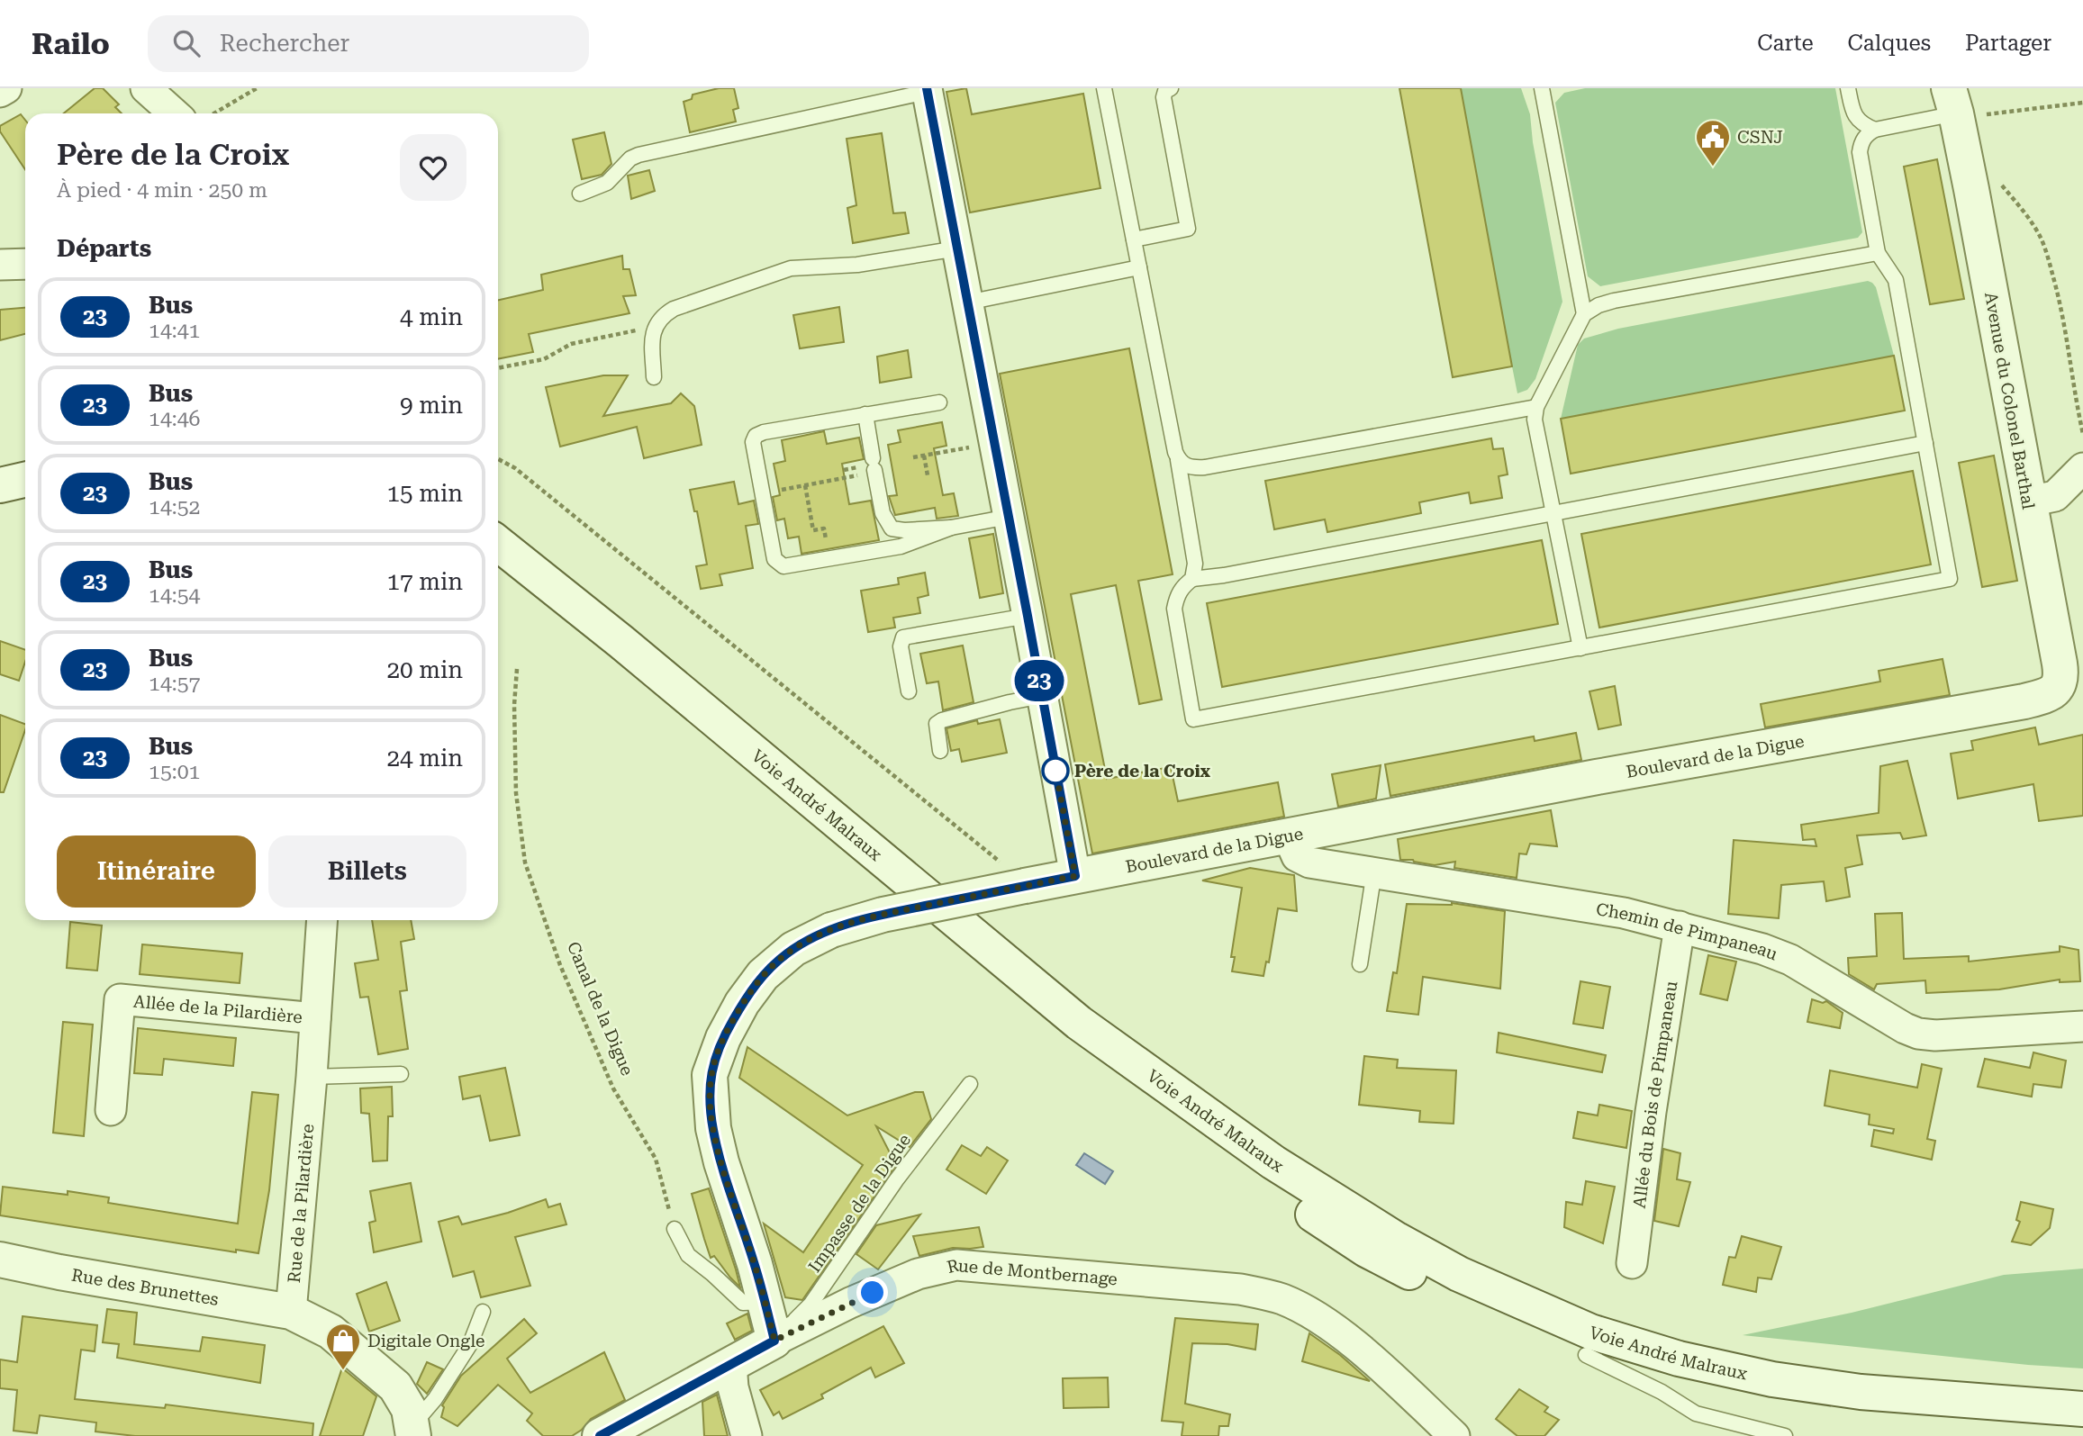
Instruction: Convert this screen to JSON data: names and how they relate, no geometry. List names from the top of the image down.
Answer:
{
  "streets": {
    "main road": [
      "Avenue du Colonel Barthal",
      "Boulevard de la Digue",
      "Voie André Malraux",
      "Rue de Montbernage",
      "Rue des Brunettes"
    ],
    "street": [
      "Chemin de Pimpaneau",
      "Allée de la Pilardière",
      "Allée du Bois de Pimpaneau",
      "Rue de la Pilardière"
    ],
    "lane": ["Impasse de la Digue"],
    "path": ["Canal de la Digue"]
  },
  "crossings": [
    ["Avenue du Colonel Barthal", "Boulevard de la Digue"],
    ["Boulevard de la Digue", "Chemin de Pimpaneau"],
    ["Boulevard de la Digue", "Impasse de la Digue"],
    ["Boulevard de la Digue", "Rue de Montbernage"],
    ["Chemin de Pimpaneau", "Allée du Bois de Pimpaneau"],
    ["Allée de la Pilardière", "Rue de la Pilardière"],
    ["Impasse de la Digue", "Rue de Montbernage"],
    ["Rue de la Pilardière", "Rue des Brunettes"]
  ],
  "places": {
    "public building": ["CSNJ"],
    "other": ["Père de la Croix"],
    "shop": ["Digitale Ongle"]
  },
  "lines": ["bus line 23"],
  "page": {
    "header": "Railo",
    "search": "Rechercher",
    "nav": ["Carte", "Calques", "Partager"],
    "on_map": "23",
    "heading": [
      ["Père de la Croix", "À pied · 4 min · 250 m"],
      "Départs"
    ],
    "list": [
      {
        "mark": "23",
        "name": "Bus",
        "note": "14:41",
        "value": "4 min"
      },
      {
        "mark": "23",
        "name": "Bus",
        "note": "14:46",
        "value": "9 min"
      },
      {
        "mark": "23",
        "name": "Bus",
        "note": "14:52",
        "value": "15 min"
      },
      {
        "mark": "23",
        "name": "Bus",
        "note": "14:54",
        "value": "17 min"
      },
      {
        "mark": "23",
        "name": "Bus",
        "note": "14:57",
        "value": "20 min"
      },
      {
        "mark": "23",
        "name": "Bus",
        "note": "15:01",
        "value": "24 min"
      }
    ],
    "buttons": ["Itinéraire", "Billets"]
  }
}
